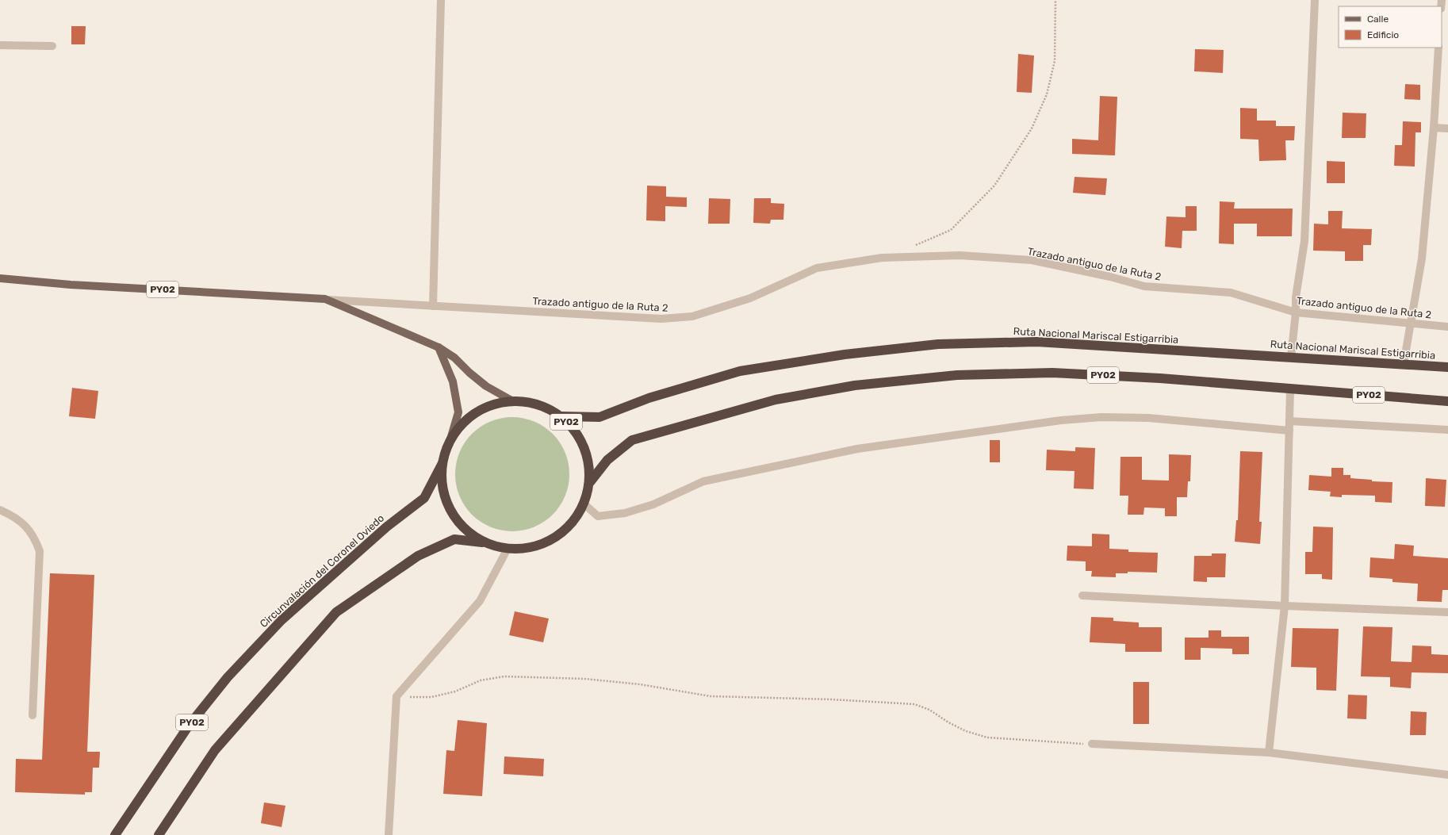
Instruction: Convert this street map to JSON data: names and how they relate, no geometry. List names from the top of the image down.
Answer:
{
  "streets": {
    "highway": ["PY02", "Ruta Nacional Mariscal Estigarribia", "Circunvalación del Coronel Oviedo"],
    "street": ["Trazado antiguo de la Ruta 2"]
  },
  "crossings": [
    ["Trazado antiguo de la Ruta 2", "PY02"],
    ["PY02", "Ruta Nacional Mariscal Estigarribia"],
    ["PY02", "Circunvalación del Coronel Oviedo"]
  ],
  "legend": ["Calle", "Edificio"]
}
